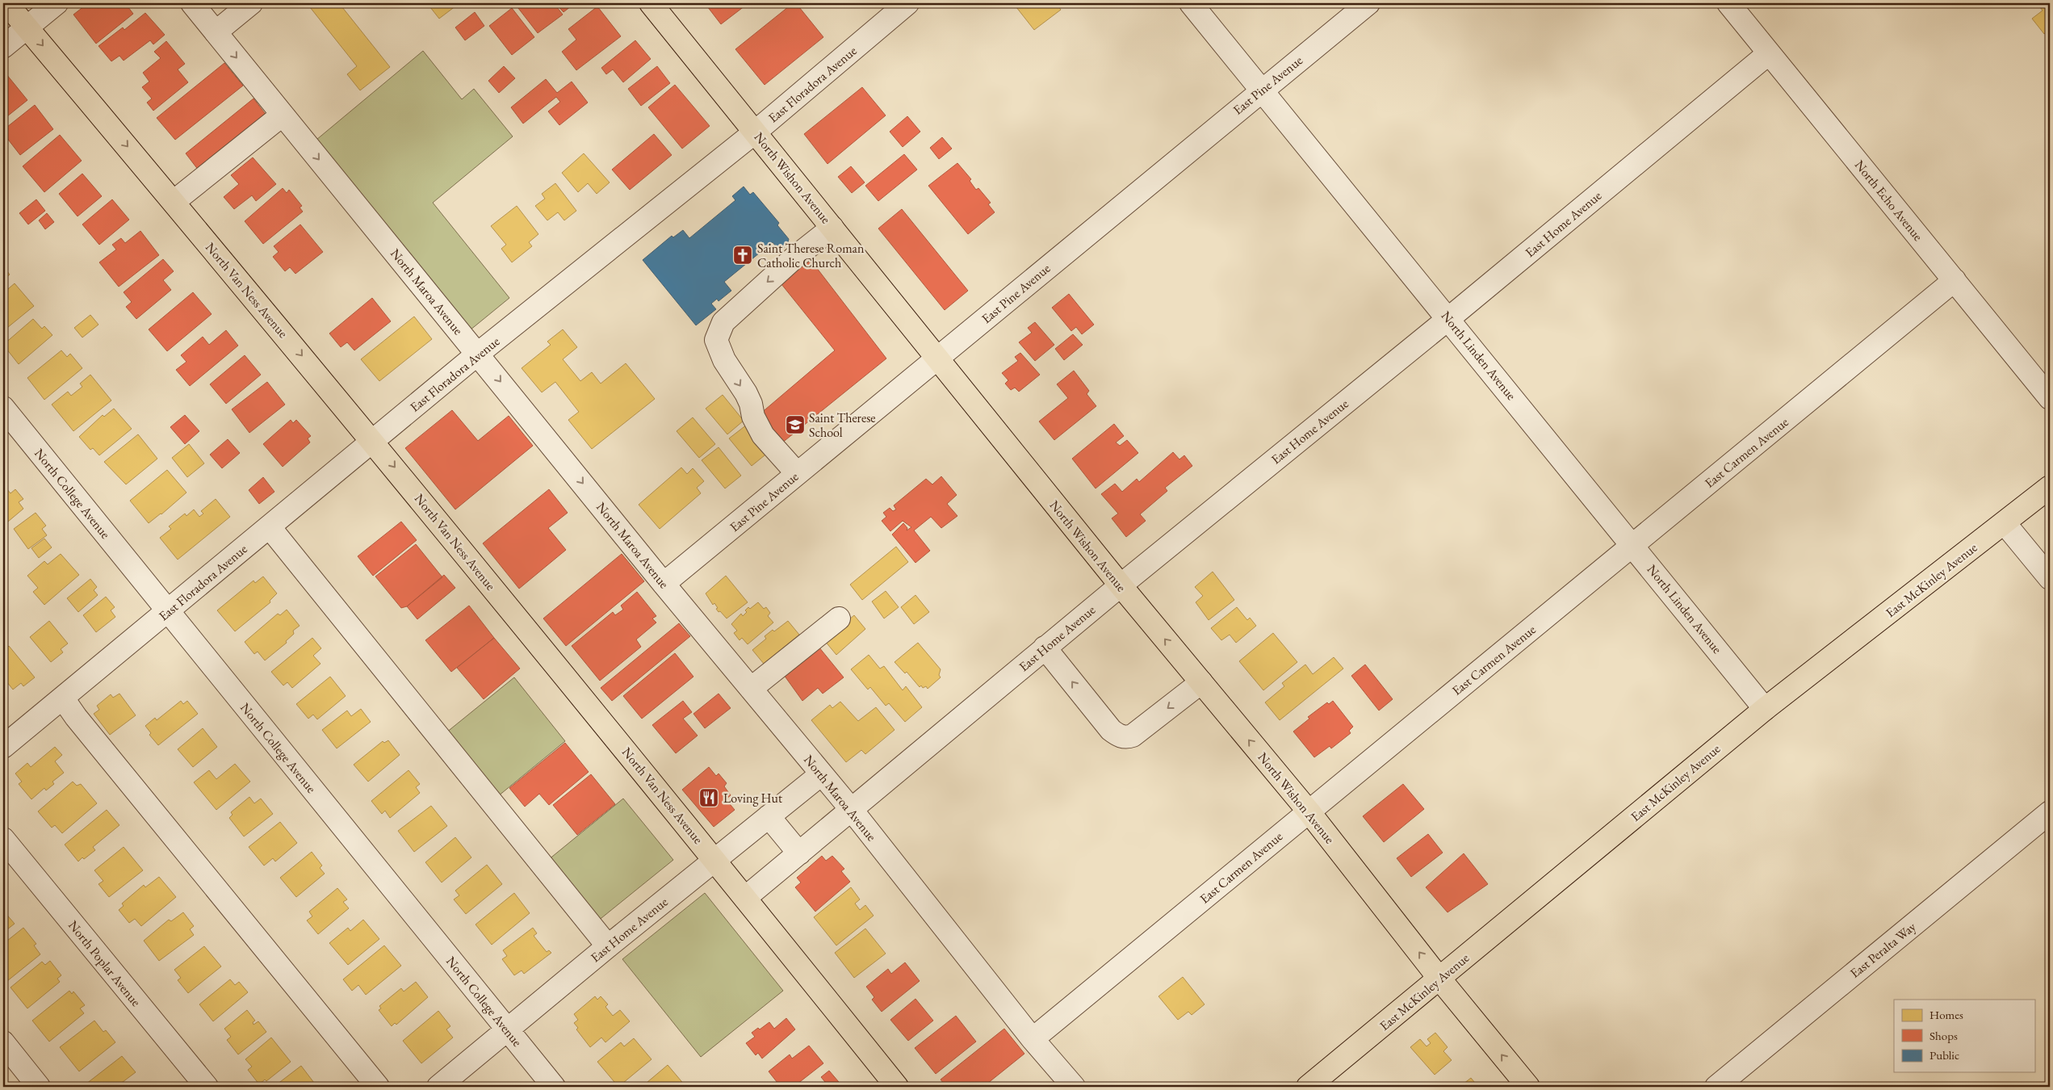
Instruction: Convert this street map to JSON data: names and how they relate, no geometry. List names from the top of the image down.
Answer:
{
  "streets": {
    "main road": ["North Wishon Avenue", "North Van Ness Avenue", "East McKinley Avenue"],
    "street": [
      "East Floradora Avenue",
      "East Pine Avenue",
      "North Echo Avenue",
      "East Home Avenue",
      "North Maroa Avenue",
      "North Linden Avenue",
      "East Carmen Avenue",
      "North College Avenue",
      "East Peralta Way",
      "North Poplar Avenue"
    ]
  },
  "crossings": [
    ["East Floradora Avenue", "North Wishon Avenue"],
    ["East Floradora Avenue", "North Van Ness Avenue"],
    ["East Floradora Avenue", "North Maroa Avenue"],
    ["East Floradora Avenue", "North College Avenue"],
    ["East Pine Avenue", "North Wishon Avenue"],
    ["East Pine Avenue", "North Maroa Avenue"],
    ["East Pine Avenue", "North Linden Avenue"],
    ["North Wishon Avenue", "East Home Avenue"],
    ["North Wishon Avenue", "East Carmen Avenue"],
    ["North Wishon Avenue", "East McKinley Avenue"],
    ["North Echo Avenue", "East Home Avenue"],
    ["North Echo Avenue", "East Carmen Avenue"],
    ["East Home Avenue", "North Van Ness Avenue"],
    ["East Home Avenue", "North Maroa Avenue"],
    ["East Home Avenue", "North Linden Avenue"],
    ["East Home Avenue", "North College Avenue"],
    ["North Maroa Avenue", "East Carmen Avenue"],
    ["North Linden Avenue", "East Carmen Avenue"],
    ["North Linden Avenue", "East McKinley Avenue"]
  ],
  "one_way": ["North Wishon Avenue", "North Van Ness Avenue", "North Maroa Avenue"],
  "places": {
    "church": ["Saint Therese Roman Catholic Church"],
    "school or university": ["Saint Therese School"],
    "restaurant": ["Loving Hut"]
  },
  "legend": ["Homes", "Shops", "Public"]
}
